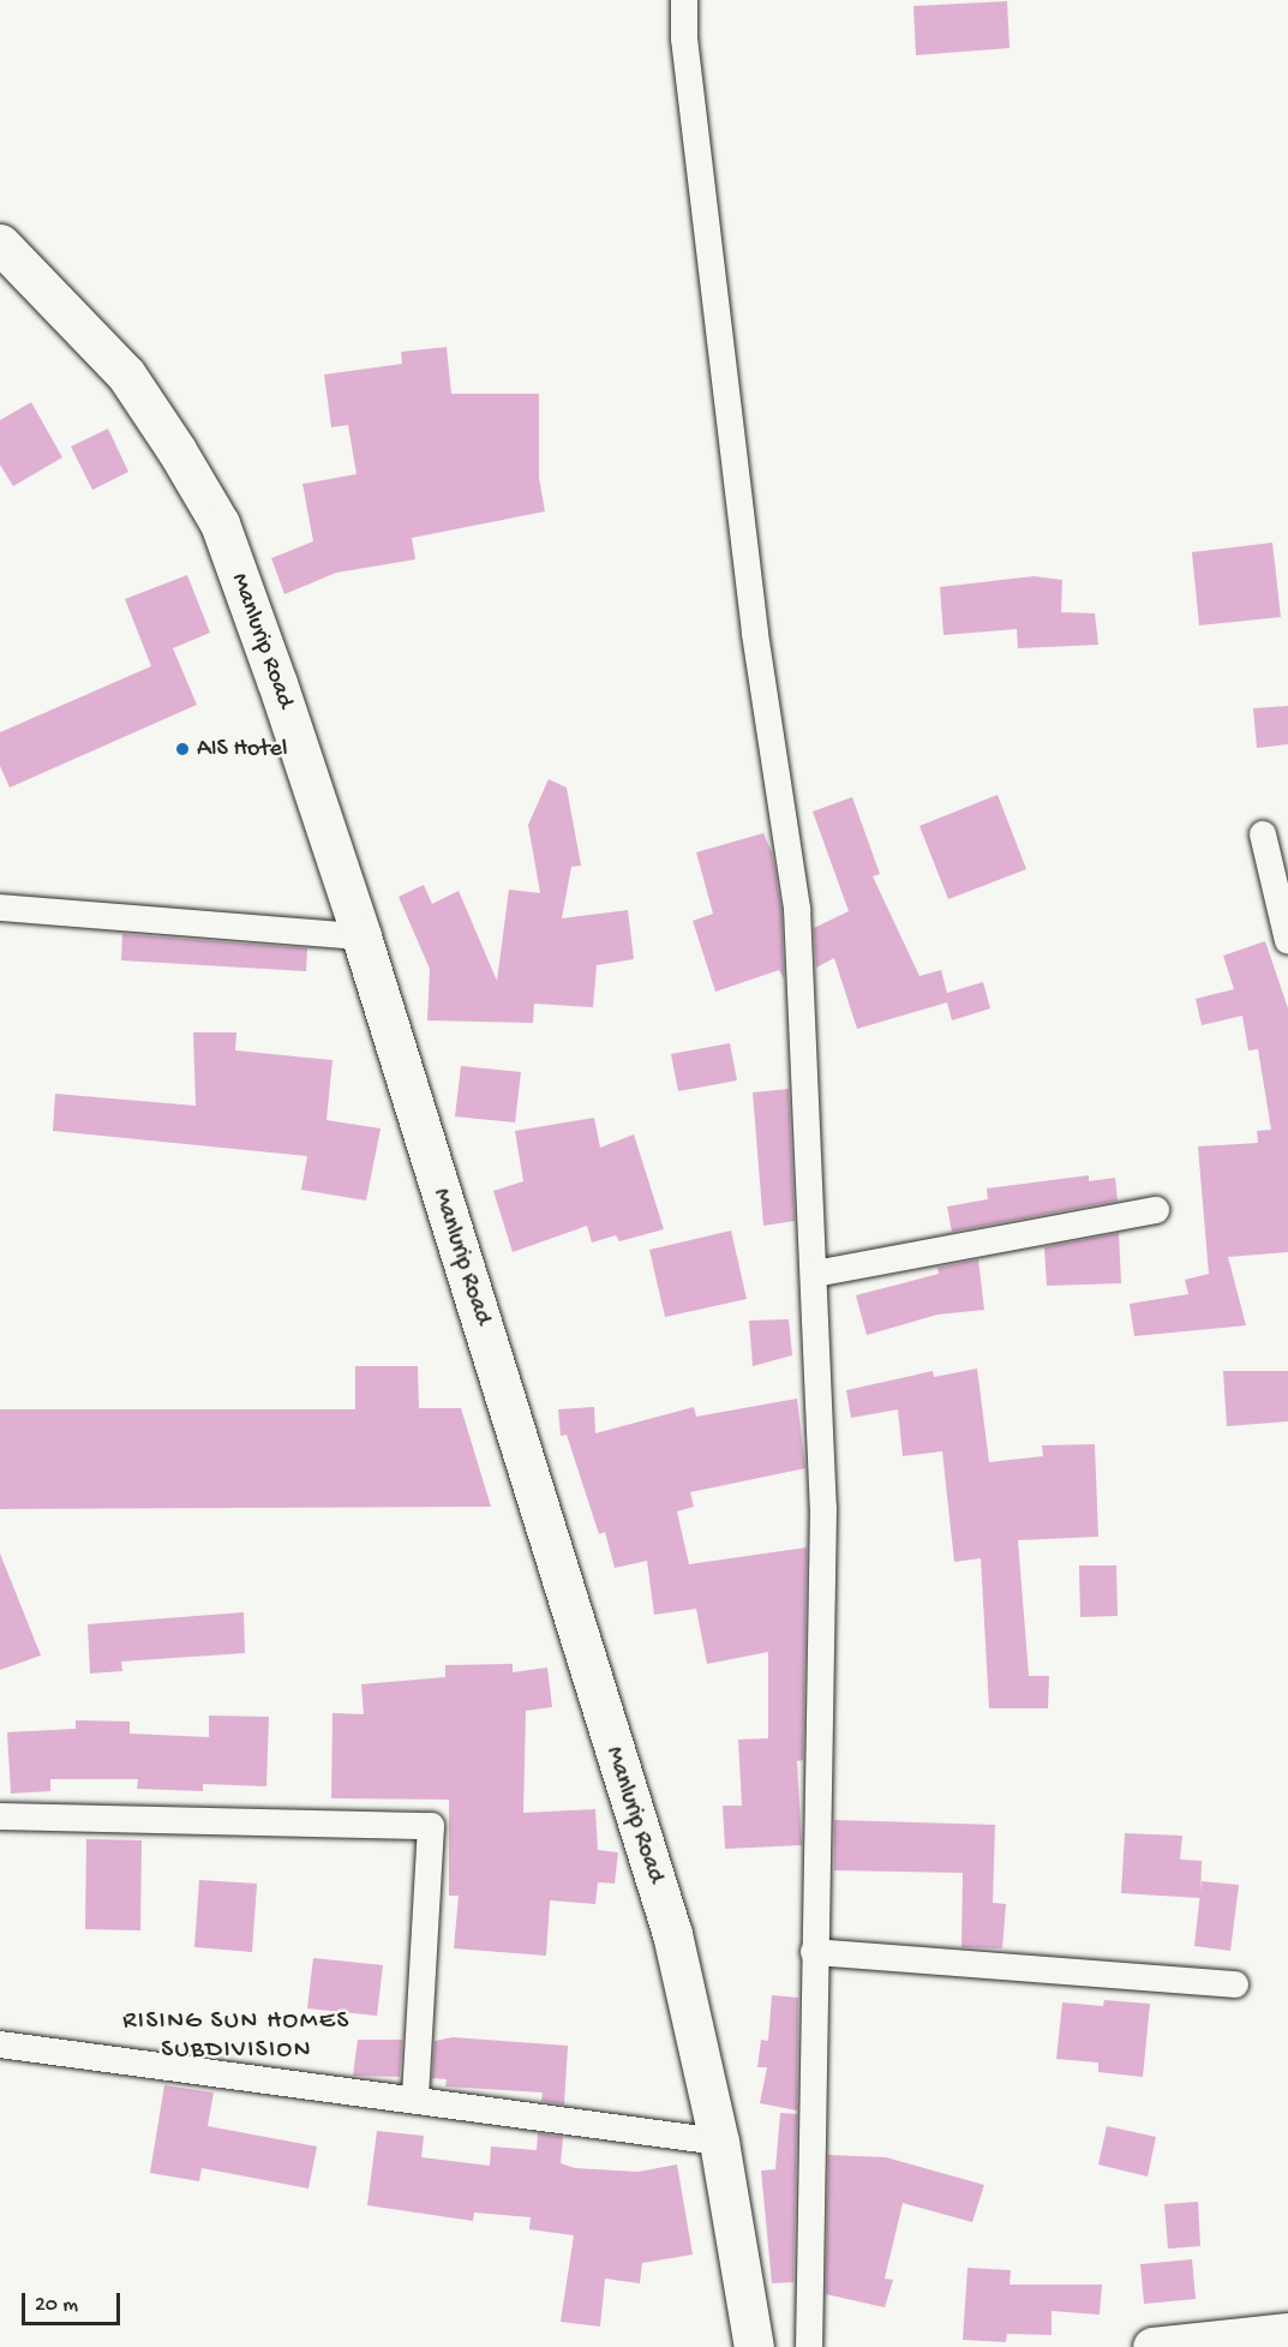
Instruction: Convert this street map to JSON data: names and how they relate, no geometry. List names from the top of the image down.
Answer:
{
  "streets": {
    "main road": ["Manlurip Road"]
  },
  "districts": ["RISING SUN HOMES SUBDIVISION"],
  "places": ["AIS Hotel"],
  "scale_bar": "20 m"
}
